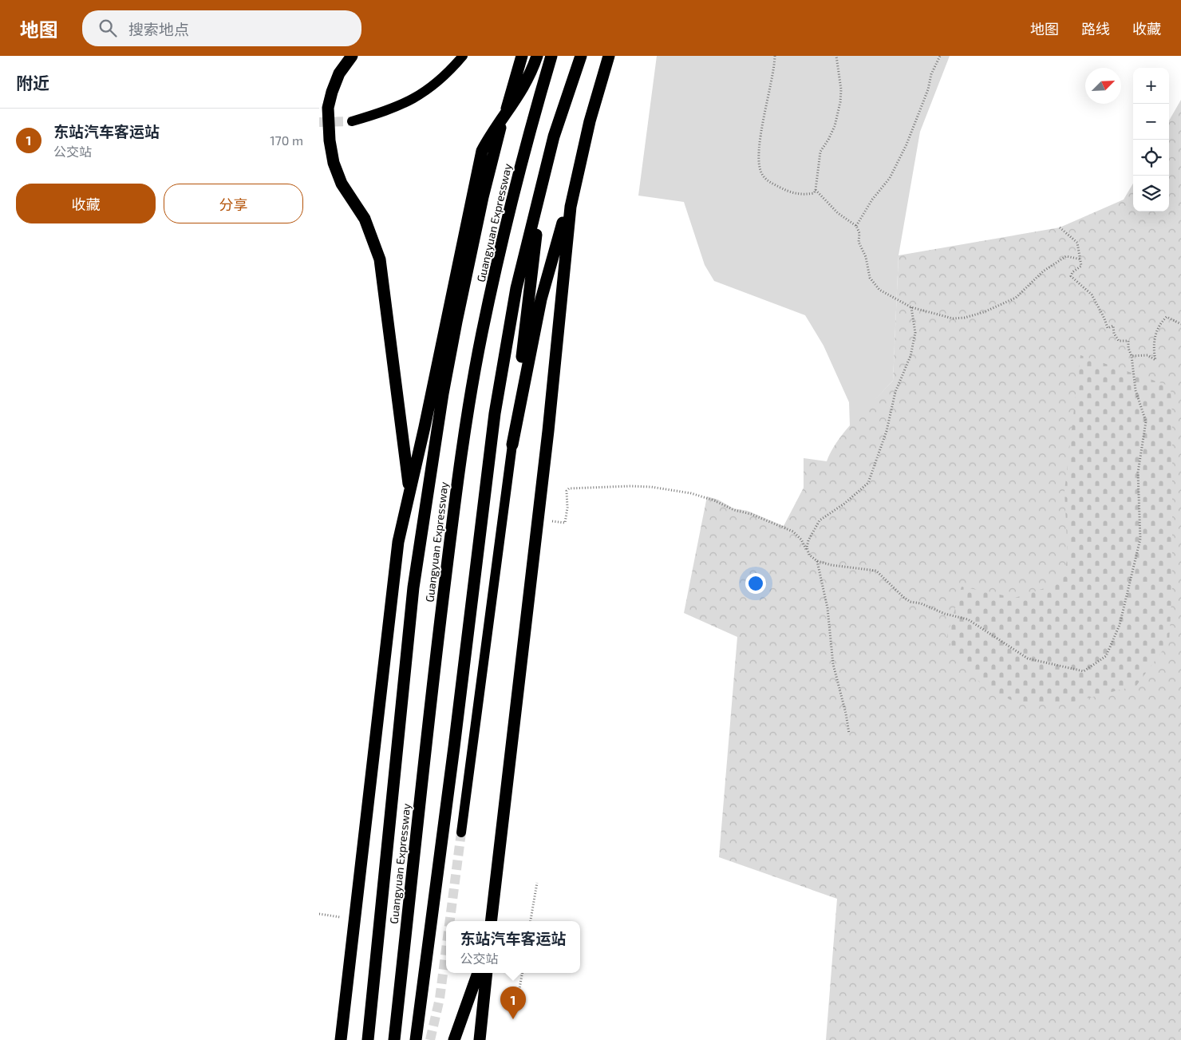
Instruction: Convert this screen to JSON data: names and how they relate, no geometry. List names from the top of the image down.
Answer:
{
  "streets": {
    "highway": ["Guangyuan Expressway"]
  },
  "north": "top right",
  "page": {
    "header": "地图",
    "search": "搜索地点",
    "nav": ["地图", "路线", "收藏"],
    "heading": "附近",
    "map_buttons": ["+", "−"],
    "list": [
      {
        "mark": "1",
        "name": "东站汽车客运站",
        "note": "公交站",
        "value": "170 m"
      }
    ],
    "buttons": ["收藏", "分享"],
    "popup": ["东站汽车客运站", "公交站"],
    "pins": "1"
  }
}
